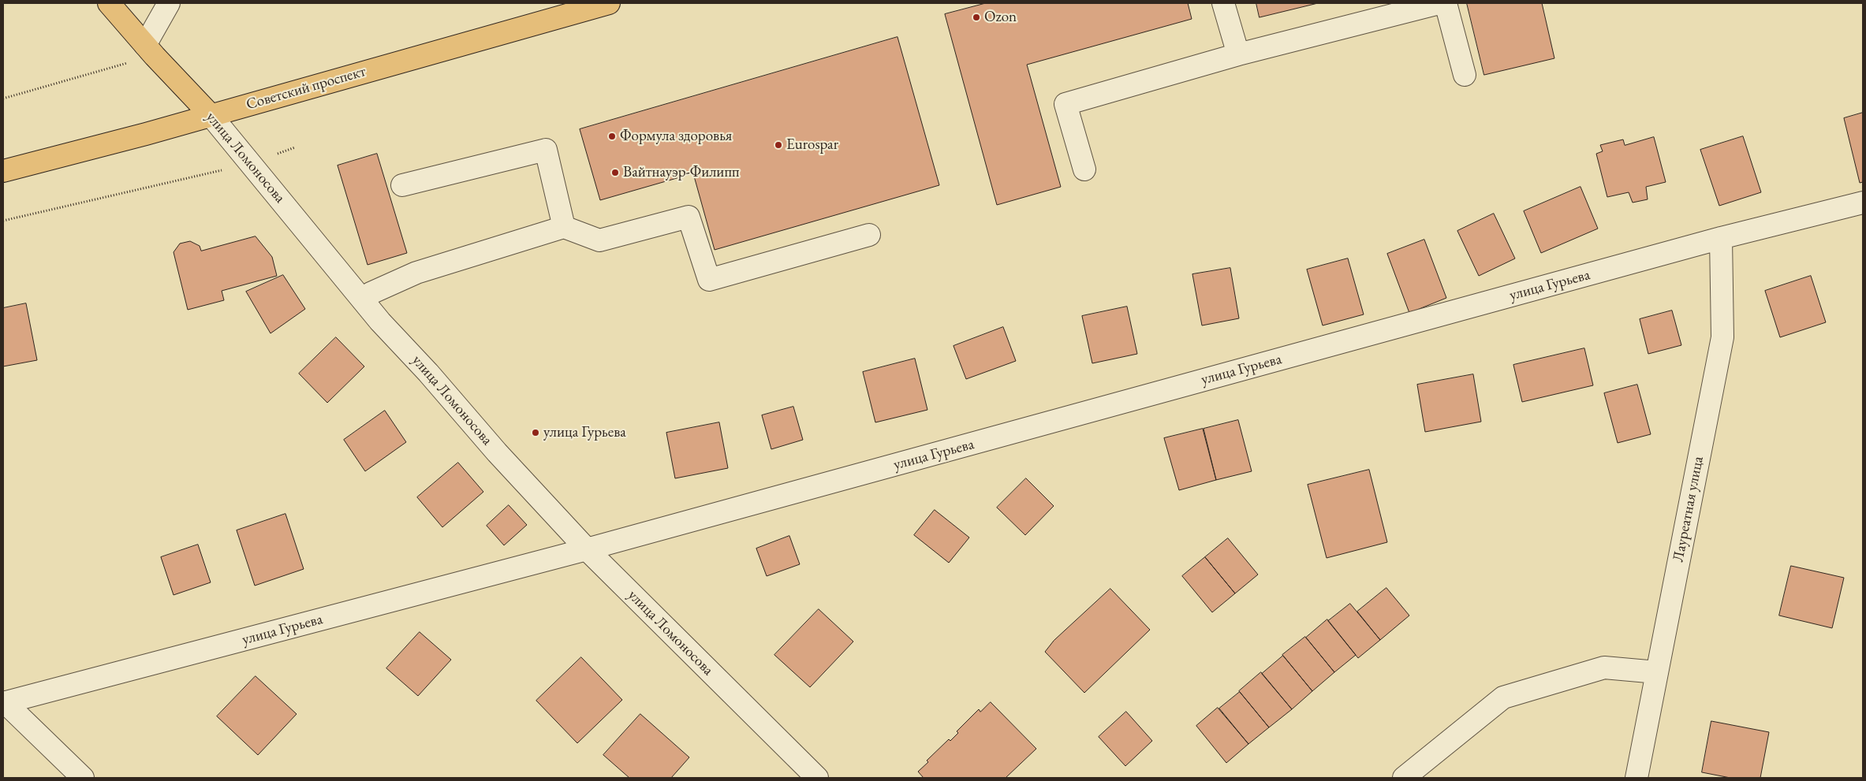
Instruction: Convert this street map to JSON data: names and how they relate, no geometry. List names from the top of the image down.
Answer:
{
  "streets": {
    "main road": ["Советский проспект", "улица Ломоносова"],
    "street": ["улица Гурьева", "Лауреатная улица"]
  },
  "crossings": [
    ["Советский проспект", "улица Ломоносова"],
    ["улица Ломоносова", "улица Гурьева"],
    ["улица Гурьева", "Лауреатная улица"]
  ],
  "places": [
    "Ozon",
    "Формула здоровья",
    "Eurospar",
    "Вайтнауэр-Филипп",
    "улица Гурьева"
  ]
}
